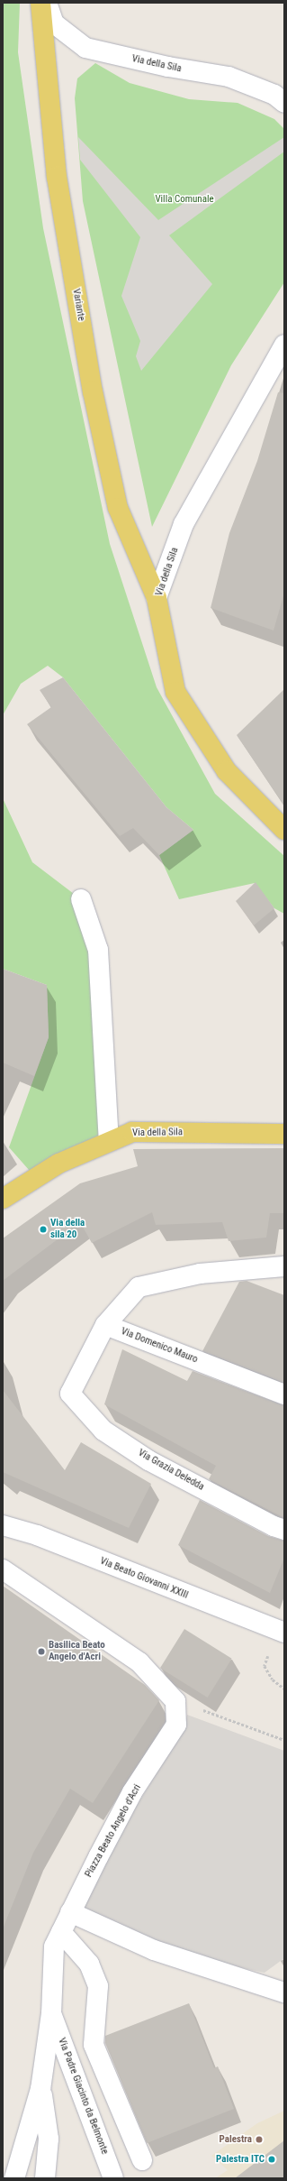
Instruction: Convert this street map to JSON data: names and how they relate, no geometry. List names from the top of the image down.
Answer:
{
  "streets": {
    "main road": ["Via della Sila", "Variante"],
    "street": [
      "Via Domenico Mauro",
      "Via Grazia Deledda",
      "Via Beato Giovanni XXIII",
      "Piazza Beato Angelo d'Acri",
      "Via Padre Giacinto da Belmonte"
    ]
  },
  "crossings": [
    ["Via della Sila", "Variante"],
    ["Via Domenico Mauro", "Via Grazia Deledda"],
    ["Piazza Beato Angelo d'Acri", "Via Padre Giacinto da Belmonte"]
  ],
  "parks": ["Villa Comunale"],
  "places": [
    "Via della sila 20",
    "Basilica Beato Angelo d'Acri",
    "Palestra",
    "Palestra ITC"
  ]
}
